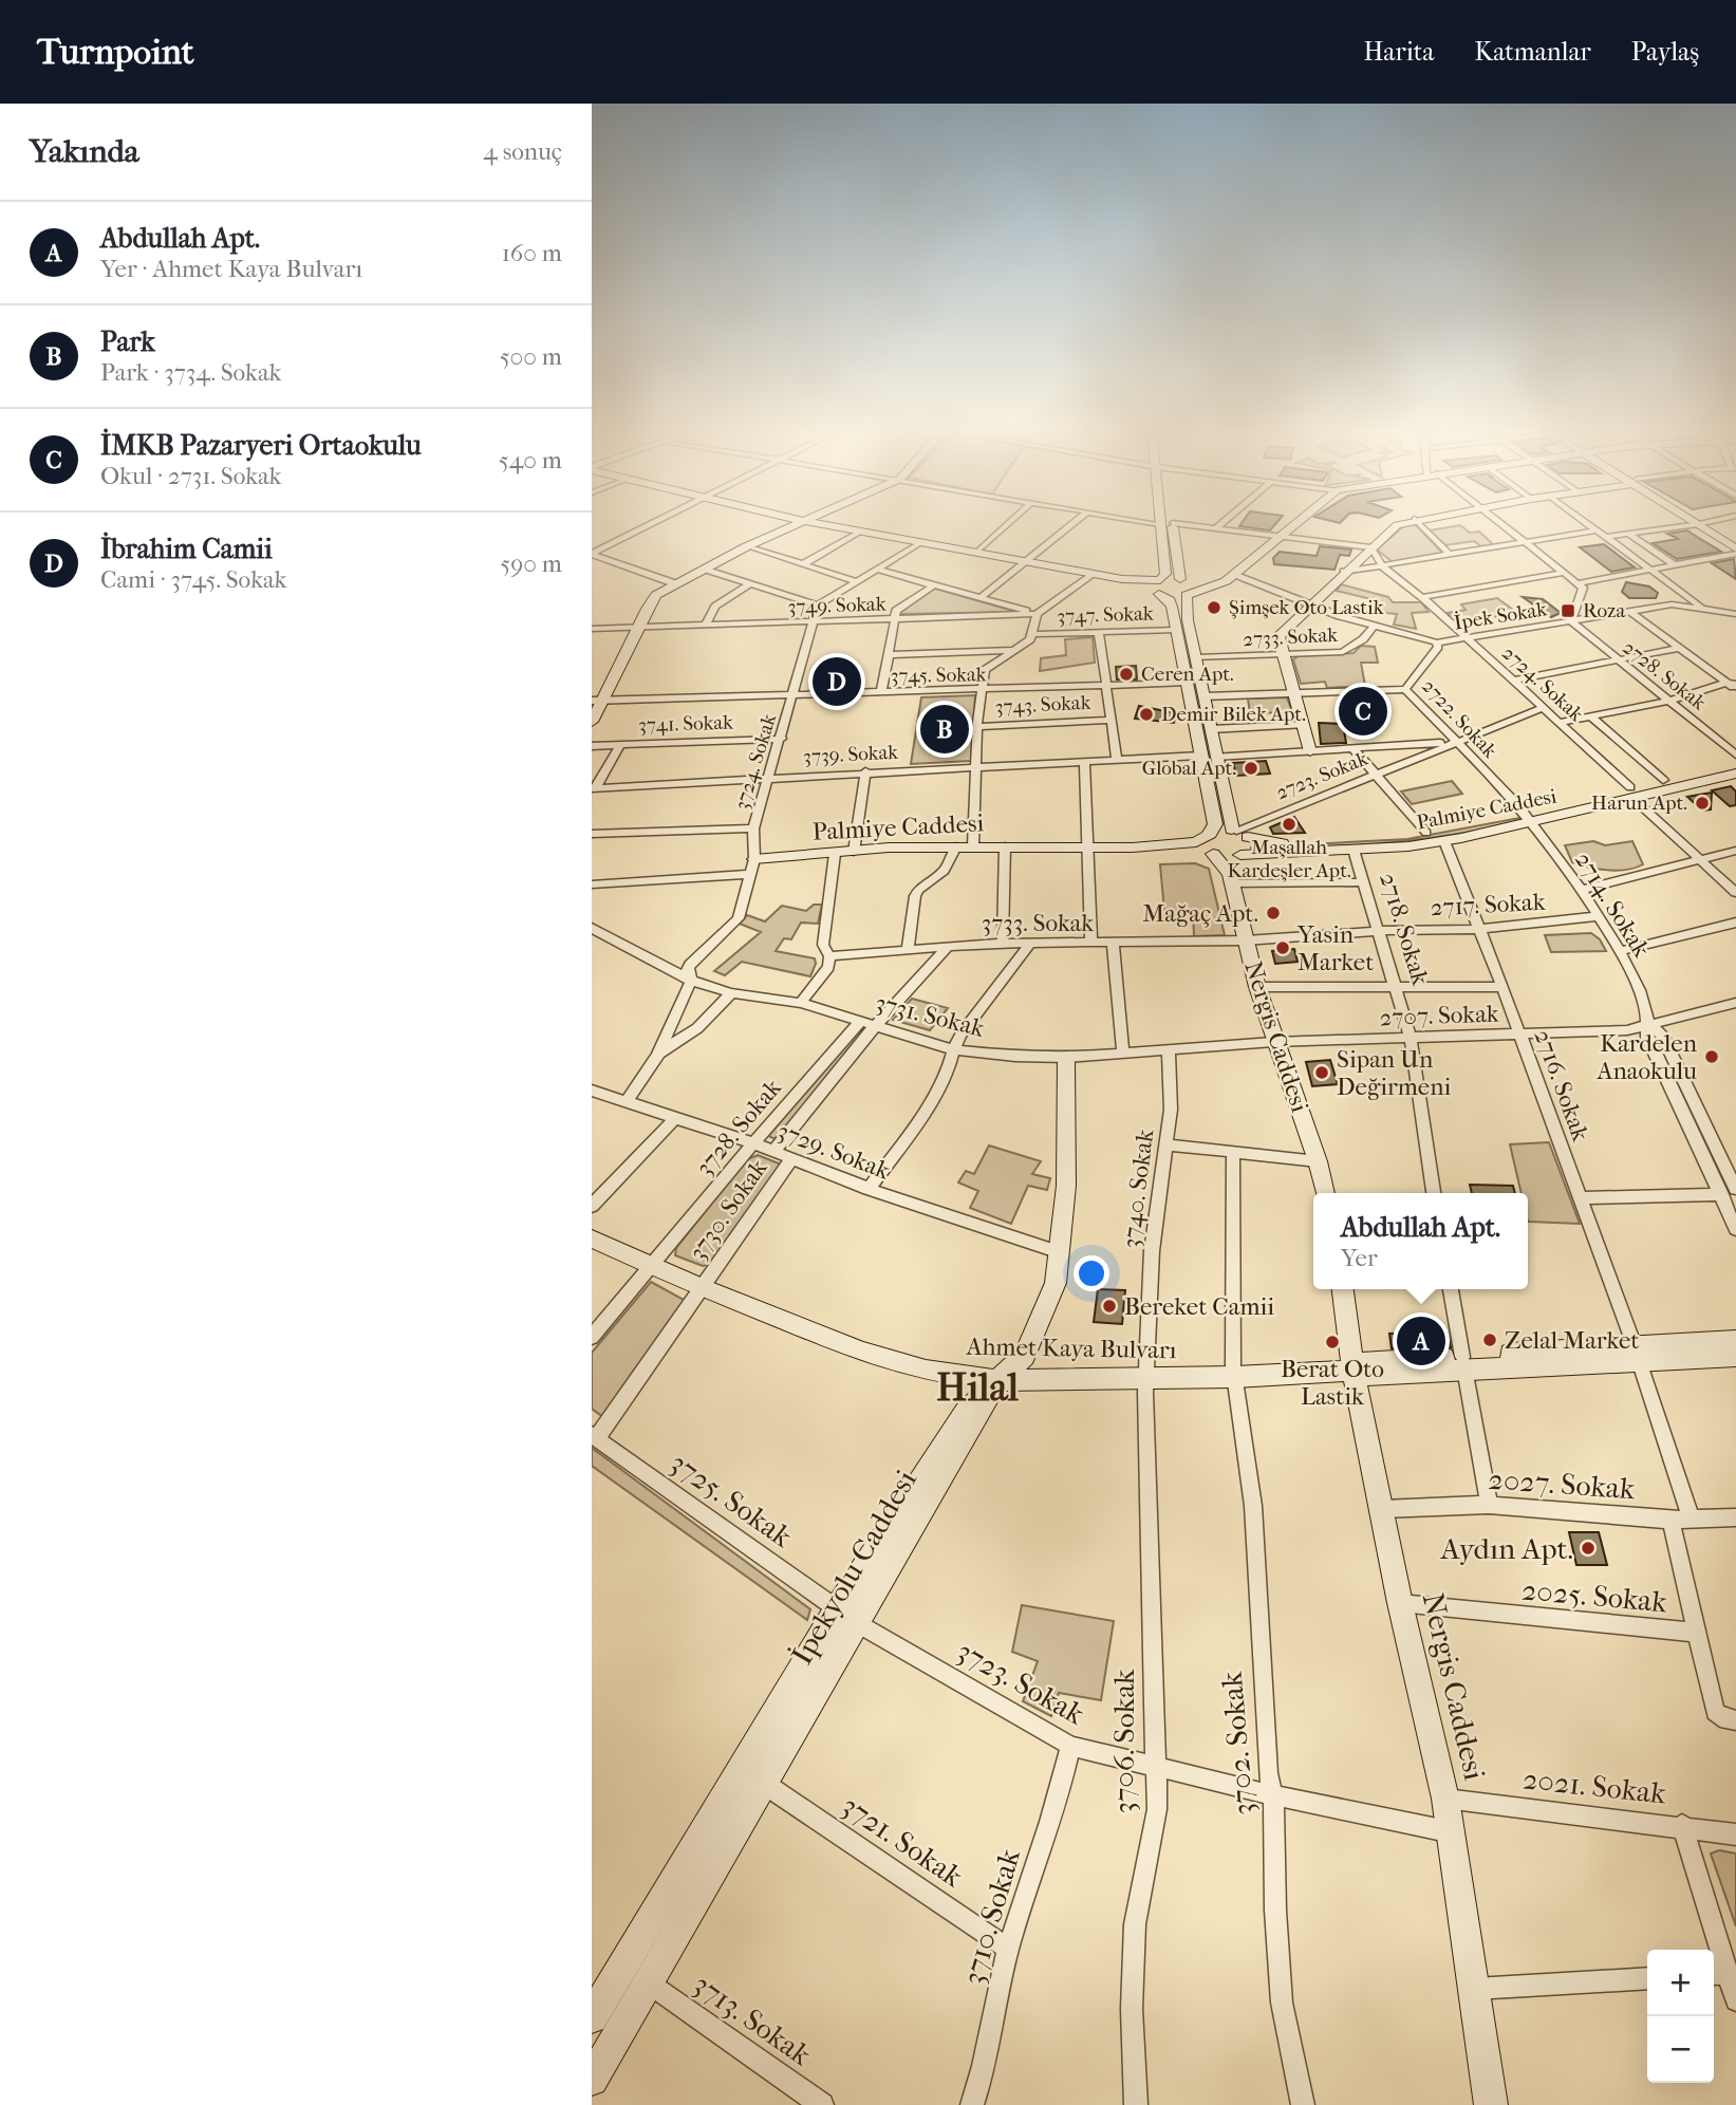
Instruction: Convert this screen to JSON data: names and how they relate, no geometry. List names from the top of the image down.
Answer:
{
  "streets": {
    "street": [
      "3749. Sokak",
      "3747. Sokak",
      "İpek Sokak",
      "2733. Sokak",
      "3745. Sokak",
      "2728. Sokak",
      "2724. Sokak",
      "3743. Sokak",
      "2722. Sokak",
      "3741. Sokak",
      "3739. Sokak",
      "3724. Sokak",
      "2723. Sokak",
      "Palmiye Caddesi",
      "2717. Sokak",
      "2714. Sokak",
      "3733. Sokak",
      "2718. Sokak",
      "3731. Sokak",
      "2707. Sokak",
      "Nergis Caddesi",
      "2716. Sokak",
      "3728. Sokak",
      "3729. Sokak",
      "3740. Sokak",
      "3730. Sokak",
      "Ahmet Kaya Bulvarı",
      "2027. Sokak",
      "3725. Sokak",
      "İpekyolu Caddesi",
      "2025. Sokak",
      "3723. Sokak",
      "3706. Sokak",
      "3702. Sokak",
      "2021. Sokak",
      "3721. Sokak",
      "3710. Sokak",
      "3713. Sokak"
    ]
  },
  "crossings": [
    ["3749. Sokak", "3724. Sokak"],
    ["İpek Sokak", "2733. Sokak"],
    ["İpek Sokak", "2728. Sokak"],
    ["İpek Sokak", "2724. Sokak"],
    ["İpek Sokak", "2722. Sokak"],
    ["3745. Sokak", "3724. Sokak"],
    ["2724. Sokak", "2723. Sokak"],
    ["2724. Sokak", "Palmiye Caddesi"],
    ["2722. Sokak", "2723. Sokak"],
    ["2722. Sokak", "Palmiye Caddesi"],
    ["2722. Sokak", "2714. Sokak"],
    ["3741. Sokak", "3724. Sokak"],
    ["3739. Sokak", "3724. Sokak"],
    ["3724. Sokak", "Palmiye Caddesi"],
    ["3724. Sokak", "3731. Sokak"],
    ["3724. Sokak", "3729. Sokak"],
    ["2723. Sokak", "Palmiye Caddesi"],
    ["Palmiye Caddesi", "2714. Sokak"],
    ["Palmiye Caddesi", "2718. Sokak"],
    ["Palmiye Caddesi", "2716. Sokak"],
    ["2717. Sokak", "2714. Sokak"],
    ["2717. Sokak", "3733. Sokak"],
    ["2717. Sokak", "2718. Sokak"],
    ["2717. Sokak", "Nergis Caddesi"],
    ["2717. Sokak", "2716. Sokak"],
    ["2714. Sokak", "2707. Sokak"],
    ["3733. Sokak", "Nergis Caddesi"],
    ["3733. Sokak", "3730. Sokak"],
    ["2718. Sokak", "2707. Sokak"],
    ["3731. Sokak", "2707. Sokak"],
    ["3731. Sokak", "Nergis Caddesi"],
    ["3731. Sokak", "3728. Sokak"],
    ["3731. Sokak", "3740. Sokak"],
    ["3731. Sokak", "3730. Sokak"],
    ["2707. Sokak", "Nergis Caddesi"],
    ["2707. Sokak", "2716. Sokak"],
    ["Nergis Caddesi", "Ahmet Kaya Bulvarı"],
    ["Nergis Caddesi", "2027. Sokak"],
    ["Nergis Caddesi", "2025. Sokak"],
    ["Nergis Caddesi", "3723. Sokak"],
    ["Nergis Caddesi", "2021. Sokak"],
    ["2716. Sokak", "Ahmet Kaya Bulvarı"],
    ["3728. Sokak", "3729. Sokak"],
    ["3728. Sokak", "Ahmet Kaya Bulvarı"],
    ["3729. Sokak", "3730. Sokak"],
    ["3740. Sokak", "Ahmet Kaya Bulvarı"],
    ["3740. Sokak", "3706. Sokak"],
    ["3730. Sokak", "Ahmet Kaya Bulvarı"],
    ["3730. Sokak", "3725. Sokak"],
    ["Ahmet Kaya Bulvarı", "3706. Sokak"],
    ["Ahmet Kaya Bulvarı", "3702. Sokak"],
    ["3725. Sokak", "İpekyolu Caddesi"],
    ["3725. Sokak", "3723. Sokak"],
    ["İpekyolu Caddesi", "3723. Sokak"],
    ["İpekyolu Caddesi", "3721. Sokak"],
    ["İpekyolu Caddesi", "3713. Sokak"],
    ["3723. Sokak", "3706. Sokak"],
    ["3723. Sokak", "3702. Sokak"],
    ["3723. Sokak", "3710. Sokak"],
    ["3721. Sokak", "3710. Sokak"]
  ],
  "districts": ["Hilal"],
  "places": {
    "other": [
      "Şimşek Oto Lastik",
      "Ceren Apt.",
      "Demir Bilek Apt.",
      "Global Apt.",
      "Harun Apt.",
      "Maşallah Kardeşler Apt.",
      "Mağaç Apt.",
      "Yasin Market",
      "Kardelen Anaokulu",
      "Sipan Un Değirmeni",
      "Bereket Camii",
      "Zelal Market",
      "Berat Oto Lastik",
      "Aydın Apt."
    ],
    "transit": ["Roza"]
  },
  "page": {
    "header": "Turnpoint",
    "nav": ["Harita", "Katmanlar", "Paylaş"],
    "heading": ["Yakında", "4 sonuç"],
    "list": [
      {
        "mark": "A",
        "name": "Abdullah Apt.",
        "note": "Yer · Ahmet Kaya Bulvarı",
        "value": "160 m"
      },
      {
        "mark": "B",
        "name": "Park",
        "note": "Park · 3734. Sokak",
        "value": "500 m"
      },
      {
        "mark": "C",
        "name": "İMKB Pazaryeri Ortaokulu",
        "note": "Okul · 2731. Sokak",
        "value": "540 m"
      },
      {
        "mark": "D",
        "name": "İbrahim Camii",
        "note": "Cami · 3745. Sokak",
        "value": "590 m"
      }
    ],
    "pins": [
      "D",
      "C",
      "B",
      "A"
    ],
    "popup": ["Abdullah Apt.", "Yer"],
    "map_buttons": ["+", "−"]
  }
}
